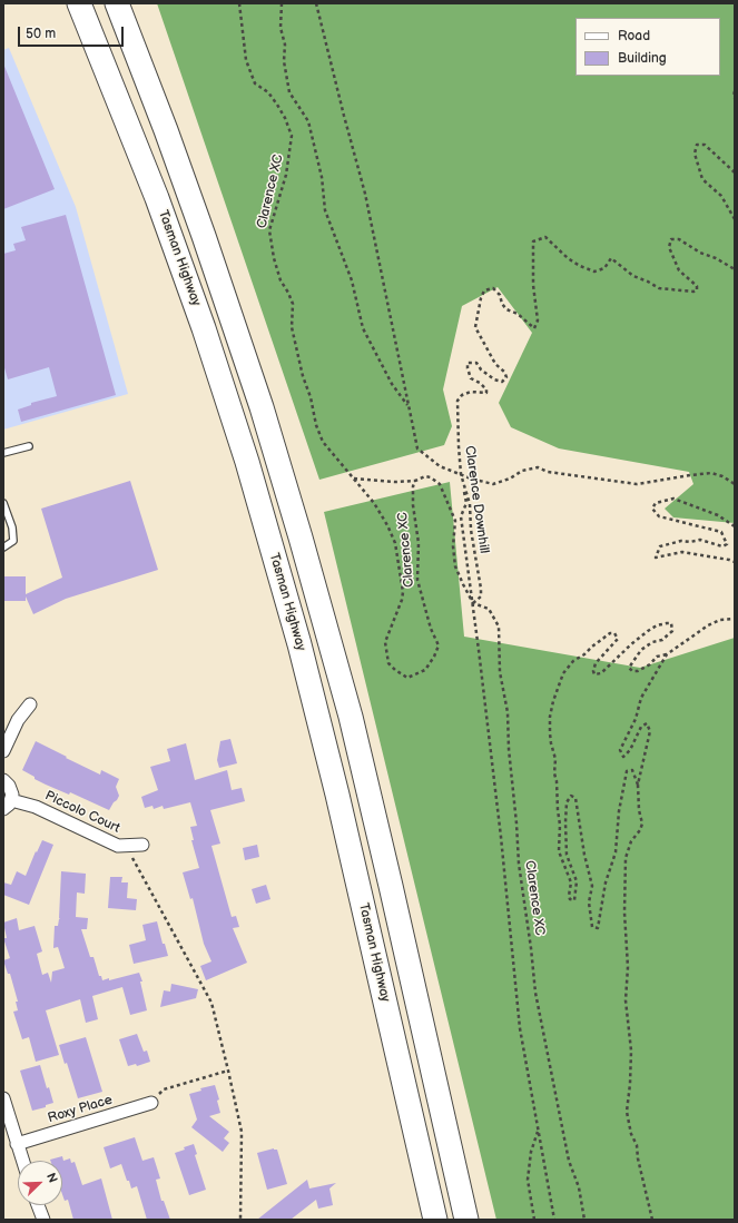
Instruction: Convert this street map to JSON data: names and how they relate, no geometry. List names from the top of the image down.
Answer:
{
  "streets": {
    "highway": ["Tasman Highway"],
    "street": ["Piccolo Court", "Roxy Place"],
    "path": ["Clarence XC", "Clarence Downhill"]
  },
  "crossings": [
    ["Clarence XC", "Clarence Downhill"]
  ],
  "legend": ["Road", "Building"],
  "scale_bar": "50 m",
  "north": "top right"
}
